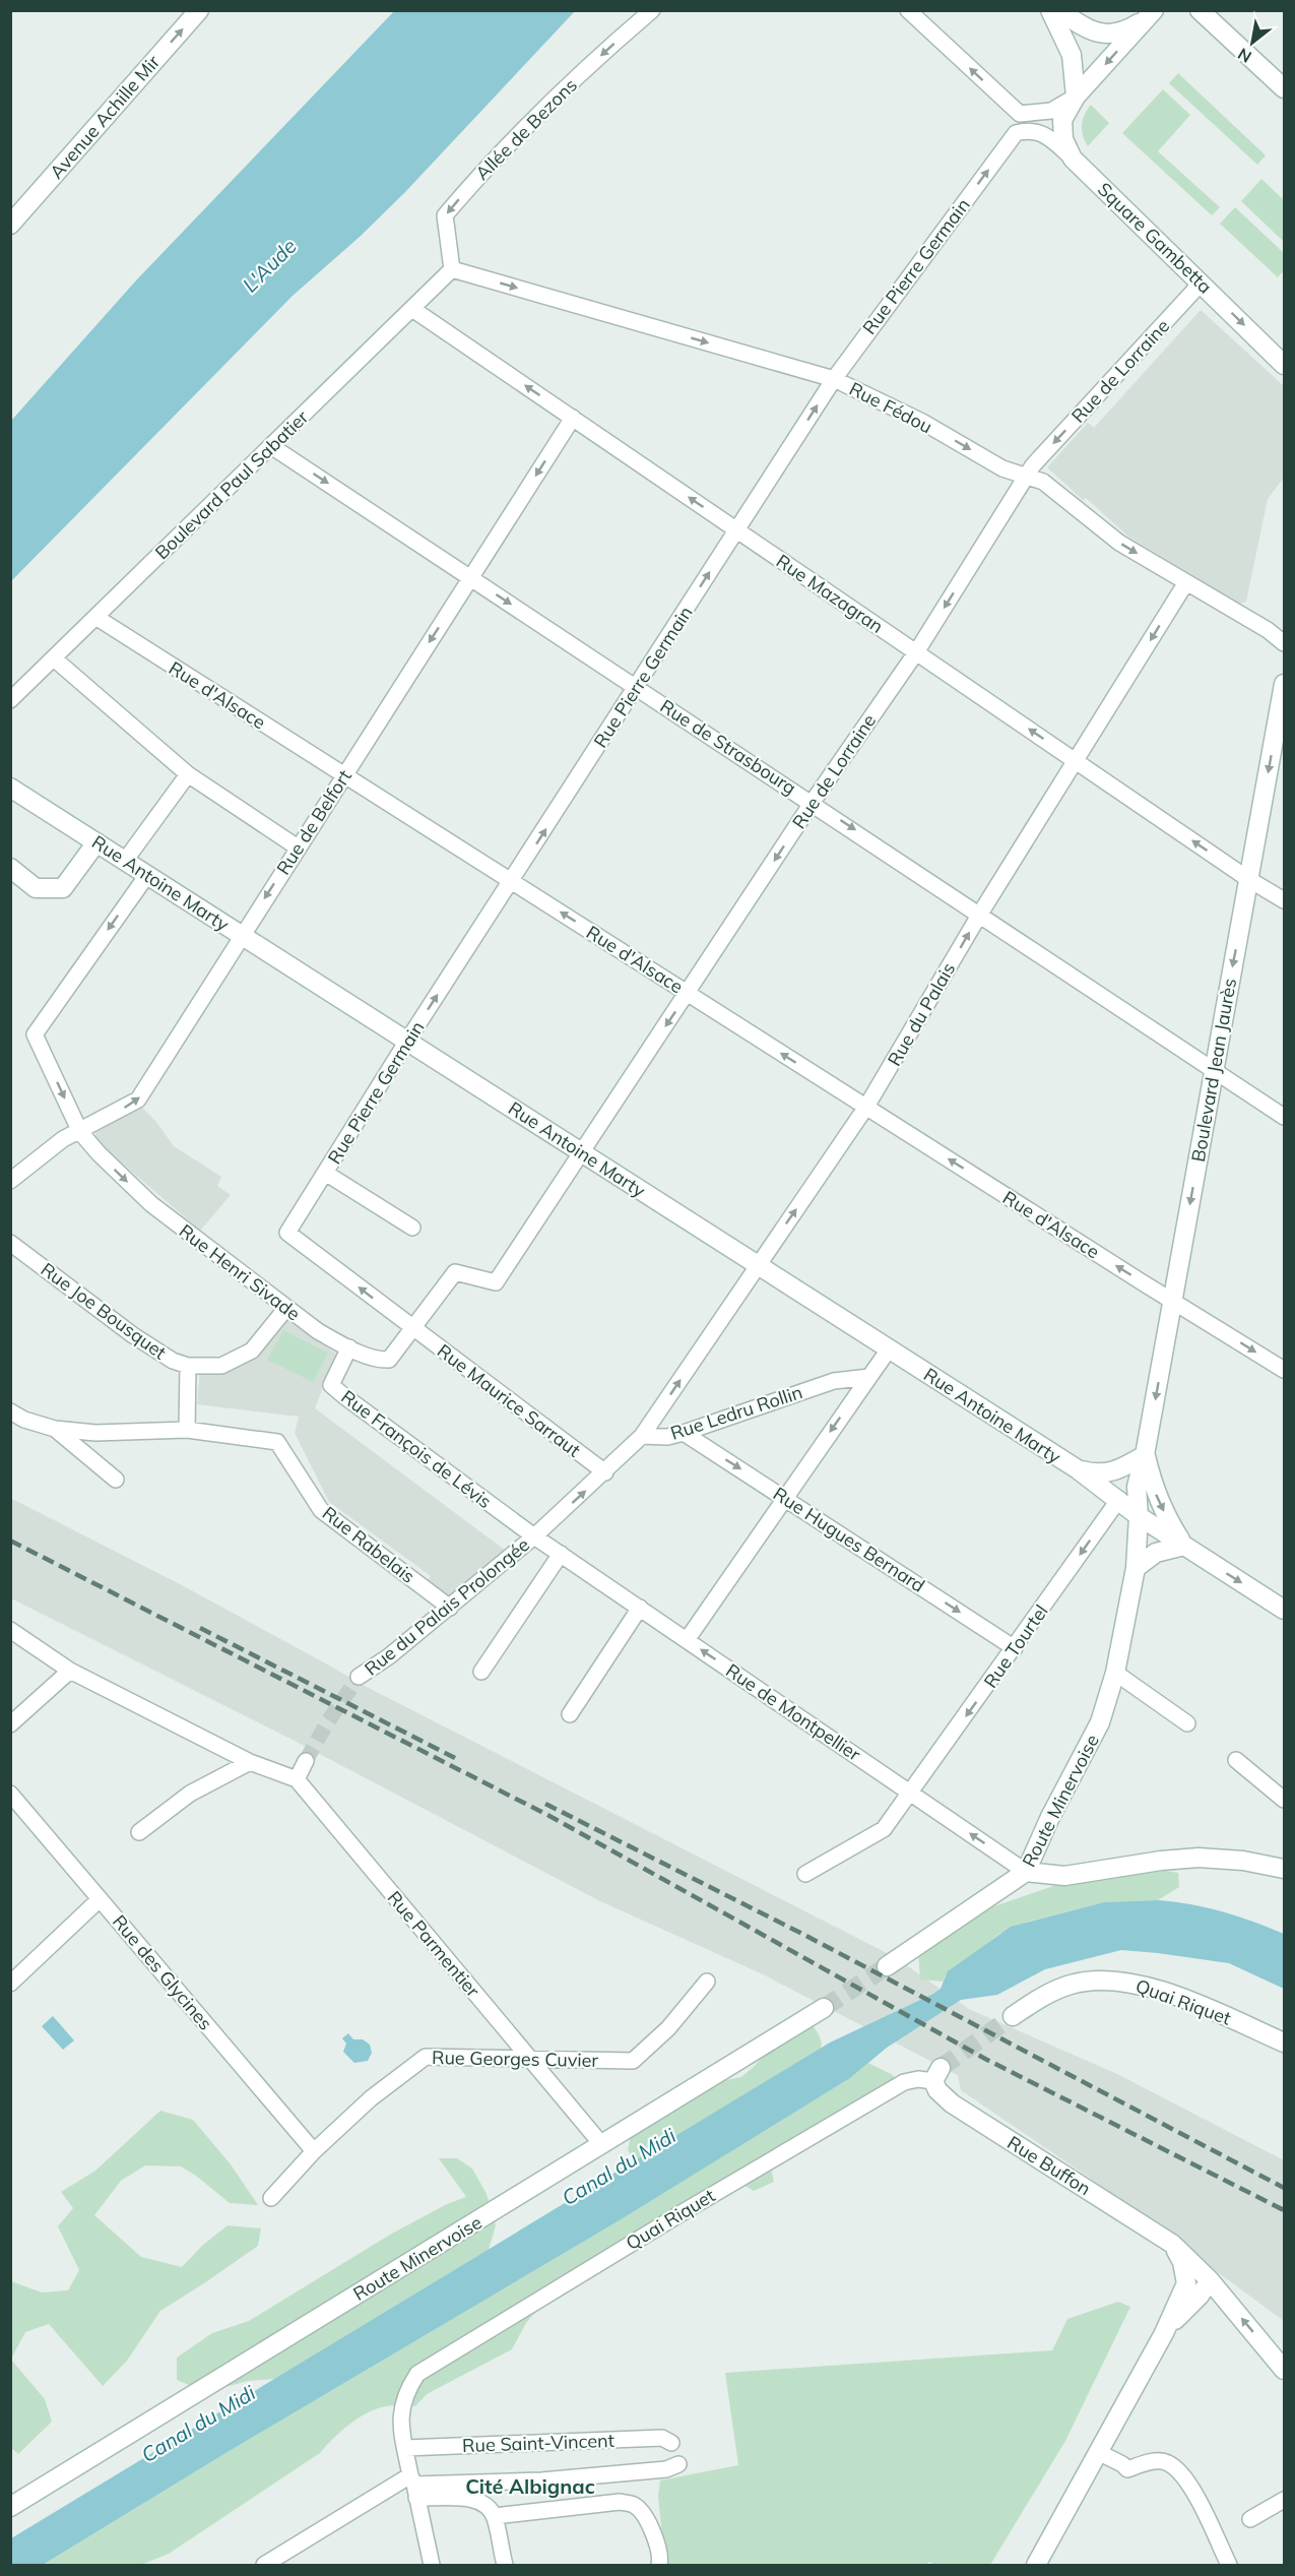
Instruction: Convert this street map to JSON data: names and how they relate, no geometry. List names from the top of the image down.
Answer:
{
  "streets": {
    "main road": [
      "Avenue Achille Mir",
      "Square Gambetta",
      "Rue Antoine Marty",
      "Boulevard Jean Jaurès",
      "Route Minervoise",
      "Quai Riquet",
      "Rue Buffon"
    ],
    "street": [
      "Allée de Bezons",
      "Rue Pierre Germain",
      "Rue de Lorraine",
      "Rue Fédou",
      "Boulevard Paul Sabatier",
      "Rue Mazagran",
      "Rue d'Alsace",
      "Rue de Strasbourg",
      "Rue de Belfort",
      "Rue du Palais",
      "Rue Henri Sivade",
      "Rue Joe Bousquet",
      "Rue Maurice Sarraut",
      "Rue Ledru Rollin",
      "Rue François de Lévis",
      "Rue Hugues Bernard",
      "Rue Rabelais",
      "Rue du Palais Prolongée",
      "Rue Tourtel",
      "Rue de Montpellier",
      "Rue Parmentier",
      "Rue des Glycines",
      "Rue Georges Cuvier",
      "Rue Saint-Vincent"
    ]
  },
  "crossings": [
    ["Allée de Bezons", "Rue Fédou"],
    ["Allée de Bezons", "Boulevard Paul Sabatier"],
    ["Square Gambetta", "Rue Pierre Germain"],
    ["Square Gambetta", "Rue de Lorraine"],
    ["Rue Pierre Germain", "Rue Fédou"],
    ["Rue Pierre Germain", "Rue Mazagran"],
    ["Rue Pierre Germain", "Rue d'Alsace"],
    ["Rue Pierre Germain", "Rue de Strasbourg"],
    ["Rue Pierre Germain", "Rue Antoine Marty"],
    ["Rue Pierre Germain", "Rue Maurice Sarraut"],
    ["Rue de Lorraine", "Rue Fédou"],
    ["Rue de Lorraine", "Rue Mazagran"],
    ["Rue de Lorraine", "Rue d'Alsace"],
    ["Rue de Lorraine", "Rue de Strasbourg"],
    ["Rue de Lorraine", "Rue Antoine Marty"],
    ["Rue de Lorraine", "Rue Henri Sivade"],
    ["Rue de Lorraine", "Rue Maurice Sarraut"],
    ["Rue Fédou", "Boulevard Paul Sabatier"],
    ["Rue Fédou", "Rue du Palais"],
    ["Boulevard Paul Sabatier", "Rue Mazagran"],
    ["Boulevard Paul Sabatier", "Rue d'Alsace"],
    ["Boulevard Paul Sabatier", "Rue de Strasbourg"],
    ["Rue Mazagran", "Rue de Belfort"],
    ["Rue Mazagran", "Rue du Palais"],
    ["Rue Mazagran", "Boulevard Jean Jaurès"],
    ["Rue d'Alsace", "Rue de Belfort"],
    ["Rue d'Alsace", "Rue du Palais"],
    ["Rue d'Alsace", "Boulevard Jean Jaurès"],
    ["Rue de Strasbourg", "Rue de Belfort"],
    ["Rue de Strasbourg", "Rue du Palais"],
    ["Rue de Strasbourg", "Boulevard Jean Jaurès"],
    ["Rue de Belfort", "Rue Antoine Marty"],
    ["Rue de Belfort", "Rue Henri Sivade"],
    ["Rue Antoine Marty", "Rue du Palais"],
    ["Rue Antoine Marty", "Boulevard Jean Jaurès"],
    ["Rue Antoine Marty", "Rue Henri Sivade"],
    ["Rue Antoine Marty", "Rue Tourtel"],
    ["Rue Antoine Marty", "Route Minervoise"],
    ["Rue du Palais", "Rue Ledru Rollin"],
    ["Boulevard Jean Jaurès", "Route Minervoise"],
    ["Rue Henri Sivade", "Rue Joe Bousquet"],
    ["Rue Henri Sivade", "Rue Maurice Sarraut"],
    ["Rue Henri Sivade", "Rue François de Lévis"],
    ["Rue Ledru Rollin", "Rue Hugues Bernard"],
    ["Rue François de Lévis", "Rue du Palais Prolongée"],
    ["Rue François de Lévis", "Rue de Montpellier"],
    ["Rue Hugues Bernard", "Rue Tourtel"],
    ["Rue Rabelais", "Rue du Palais Prolongée"],
    ["Rue du Palais Prolongée", "Rue de Montpellier"],
    ["Rue Tourtel", "Rue de Montpellier"],
    ["Rue de Montpellier", "Route Minervoise"],
    ["Route Minervoise", "Rue Parmentier"],
    ["Rue Parmentier", "Rue Georges Cuvier"],
    ["Rue des Glycines", "Rue Georges Cuvier"],
    ["Quai Riquet", "Rue Buffon"],
    ["Quai Riquet", "Rue Saint-Vincent"]
  ],
  "one_way": [
    "Avenue Achille Mir",
    "Allée de Bezons",
    "Rue Pierre Germain",
    "Rue de Lorraine",
    "Rue Fédou",
    "Rue Mazagran",
    "Rue de Strasbourg",
    "Boulevard Jean Jaurès",
    "Rue Hugues Bernard",
    "Rue Tourtel",
    "Rue de Montpellier"
  ],
  "districts": ["Cité Albignac"],
  "water": ["L'Aude", "Canal du Midi"],
  "north": "bottom left"
}
